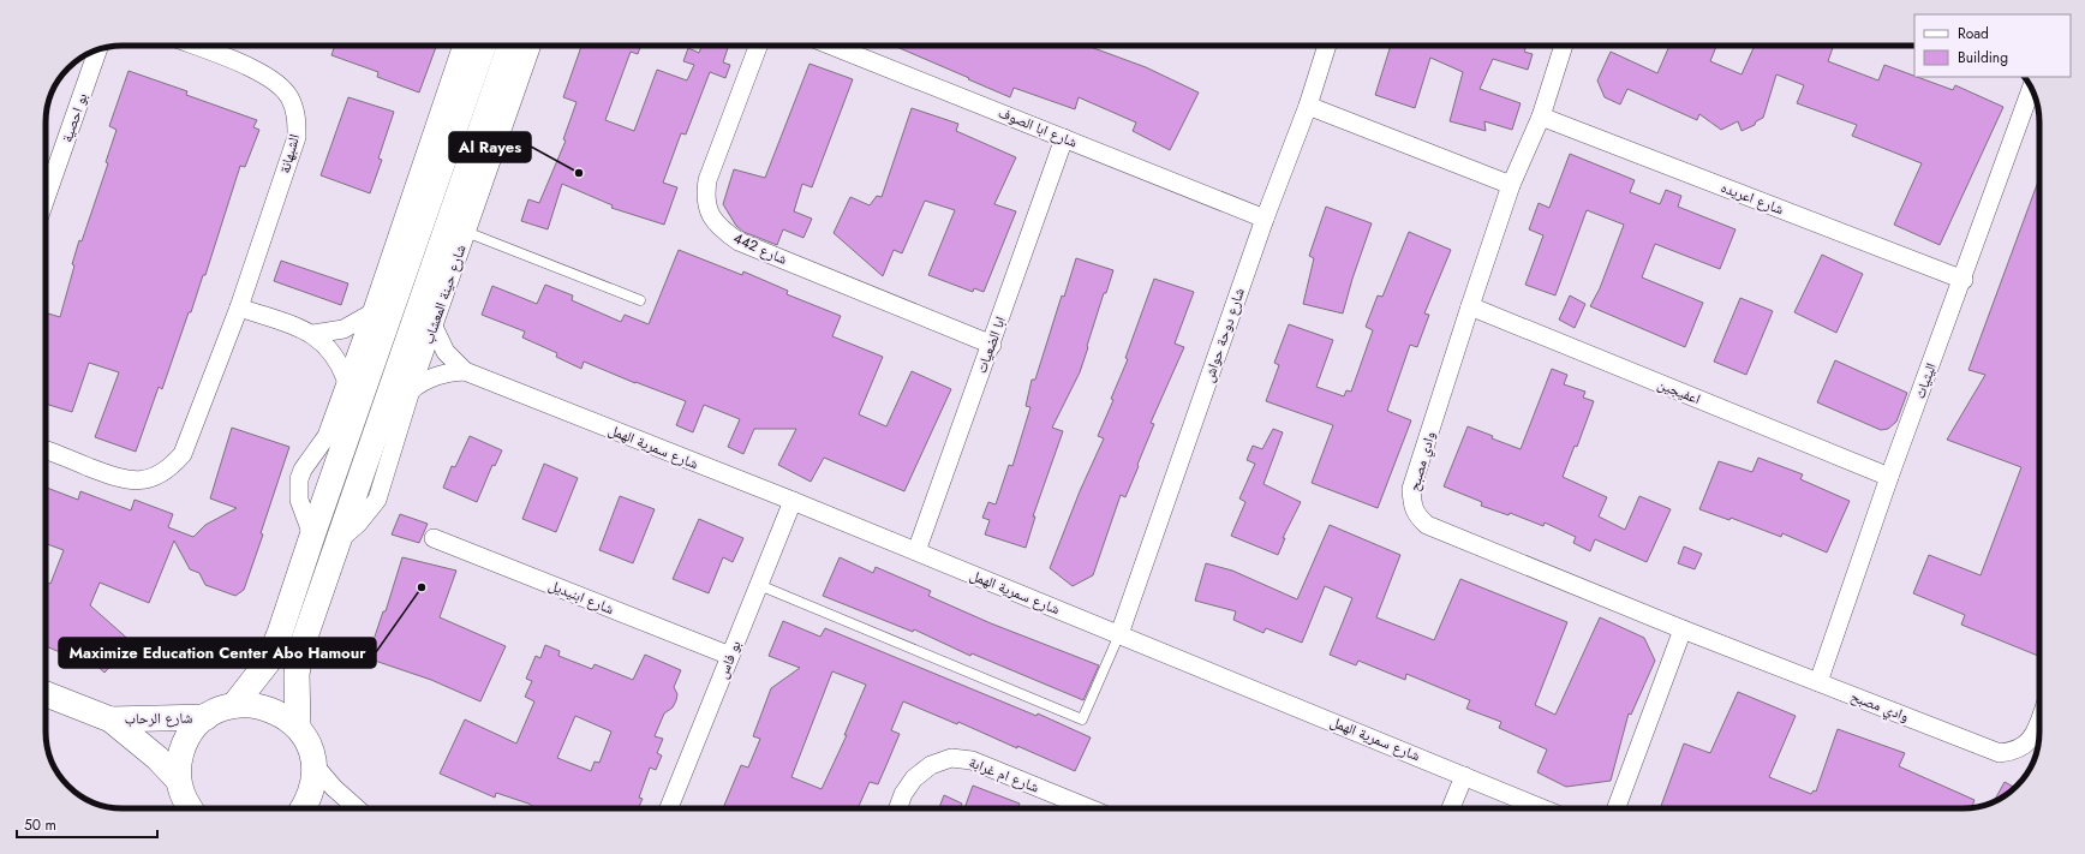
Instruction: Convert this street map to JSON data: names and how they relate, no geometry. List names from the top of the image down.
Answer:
{
  "streets": {
    "street": [
      "بو احصية",
      "شارع ابا الصوف",
      "الشبهانة",
      "شارع اعريده",
      "شارع 442",
      "شارع حينة المعشاب",
      "شارع دوحة حواش",
      "ابا الضعيات",
      "اليثياث",
      "اعفيجين",
      "شارع سمرية الهمل",
      "وادي مصبح",
      "شارع ابنيديل",
      "بو فاس",
      "شارع الرحاب",
      "شارع ام غرابة"
    ]
  },
  "crossings": [
    ["شارع ابا الصوف", "شارع دوحة حواش"],
    ["شارع ابا الصوف", "ابا الضعيات"],
    ["شارع اعريده", "اليثياث"],
    ["شارع اعريده", "وادي مصبح"],
    ["شارع 442", "ابا الضعيات"],
    ["شارع حينة المعشاب", "شارع سمرية الهمل"],
    ["شارع دوحة حواش", "شارع سمرية الهمل"],
    ["ابا الضعيات", "شارع سمرية الهمل"],
    ["اليثياث", "اعفيجين"],
    ["اليثياث", "وادي مصبح"],
    ["اعفيجين", "وادي مصبح"],
    ["شارع سمرية الهمل", "بو فاس"],
    ["شارع ابنيديل", "بو فاس"]
  ],
  "places": ["Al Rayes", "Maximize Education Center Abo Hamour"],
  "legend": ["Road", "Building"],
  "scale_bar": "50 m"
}
